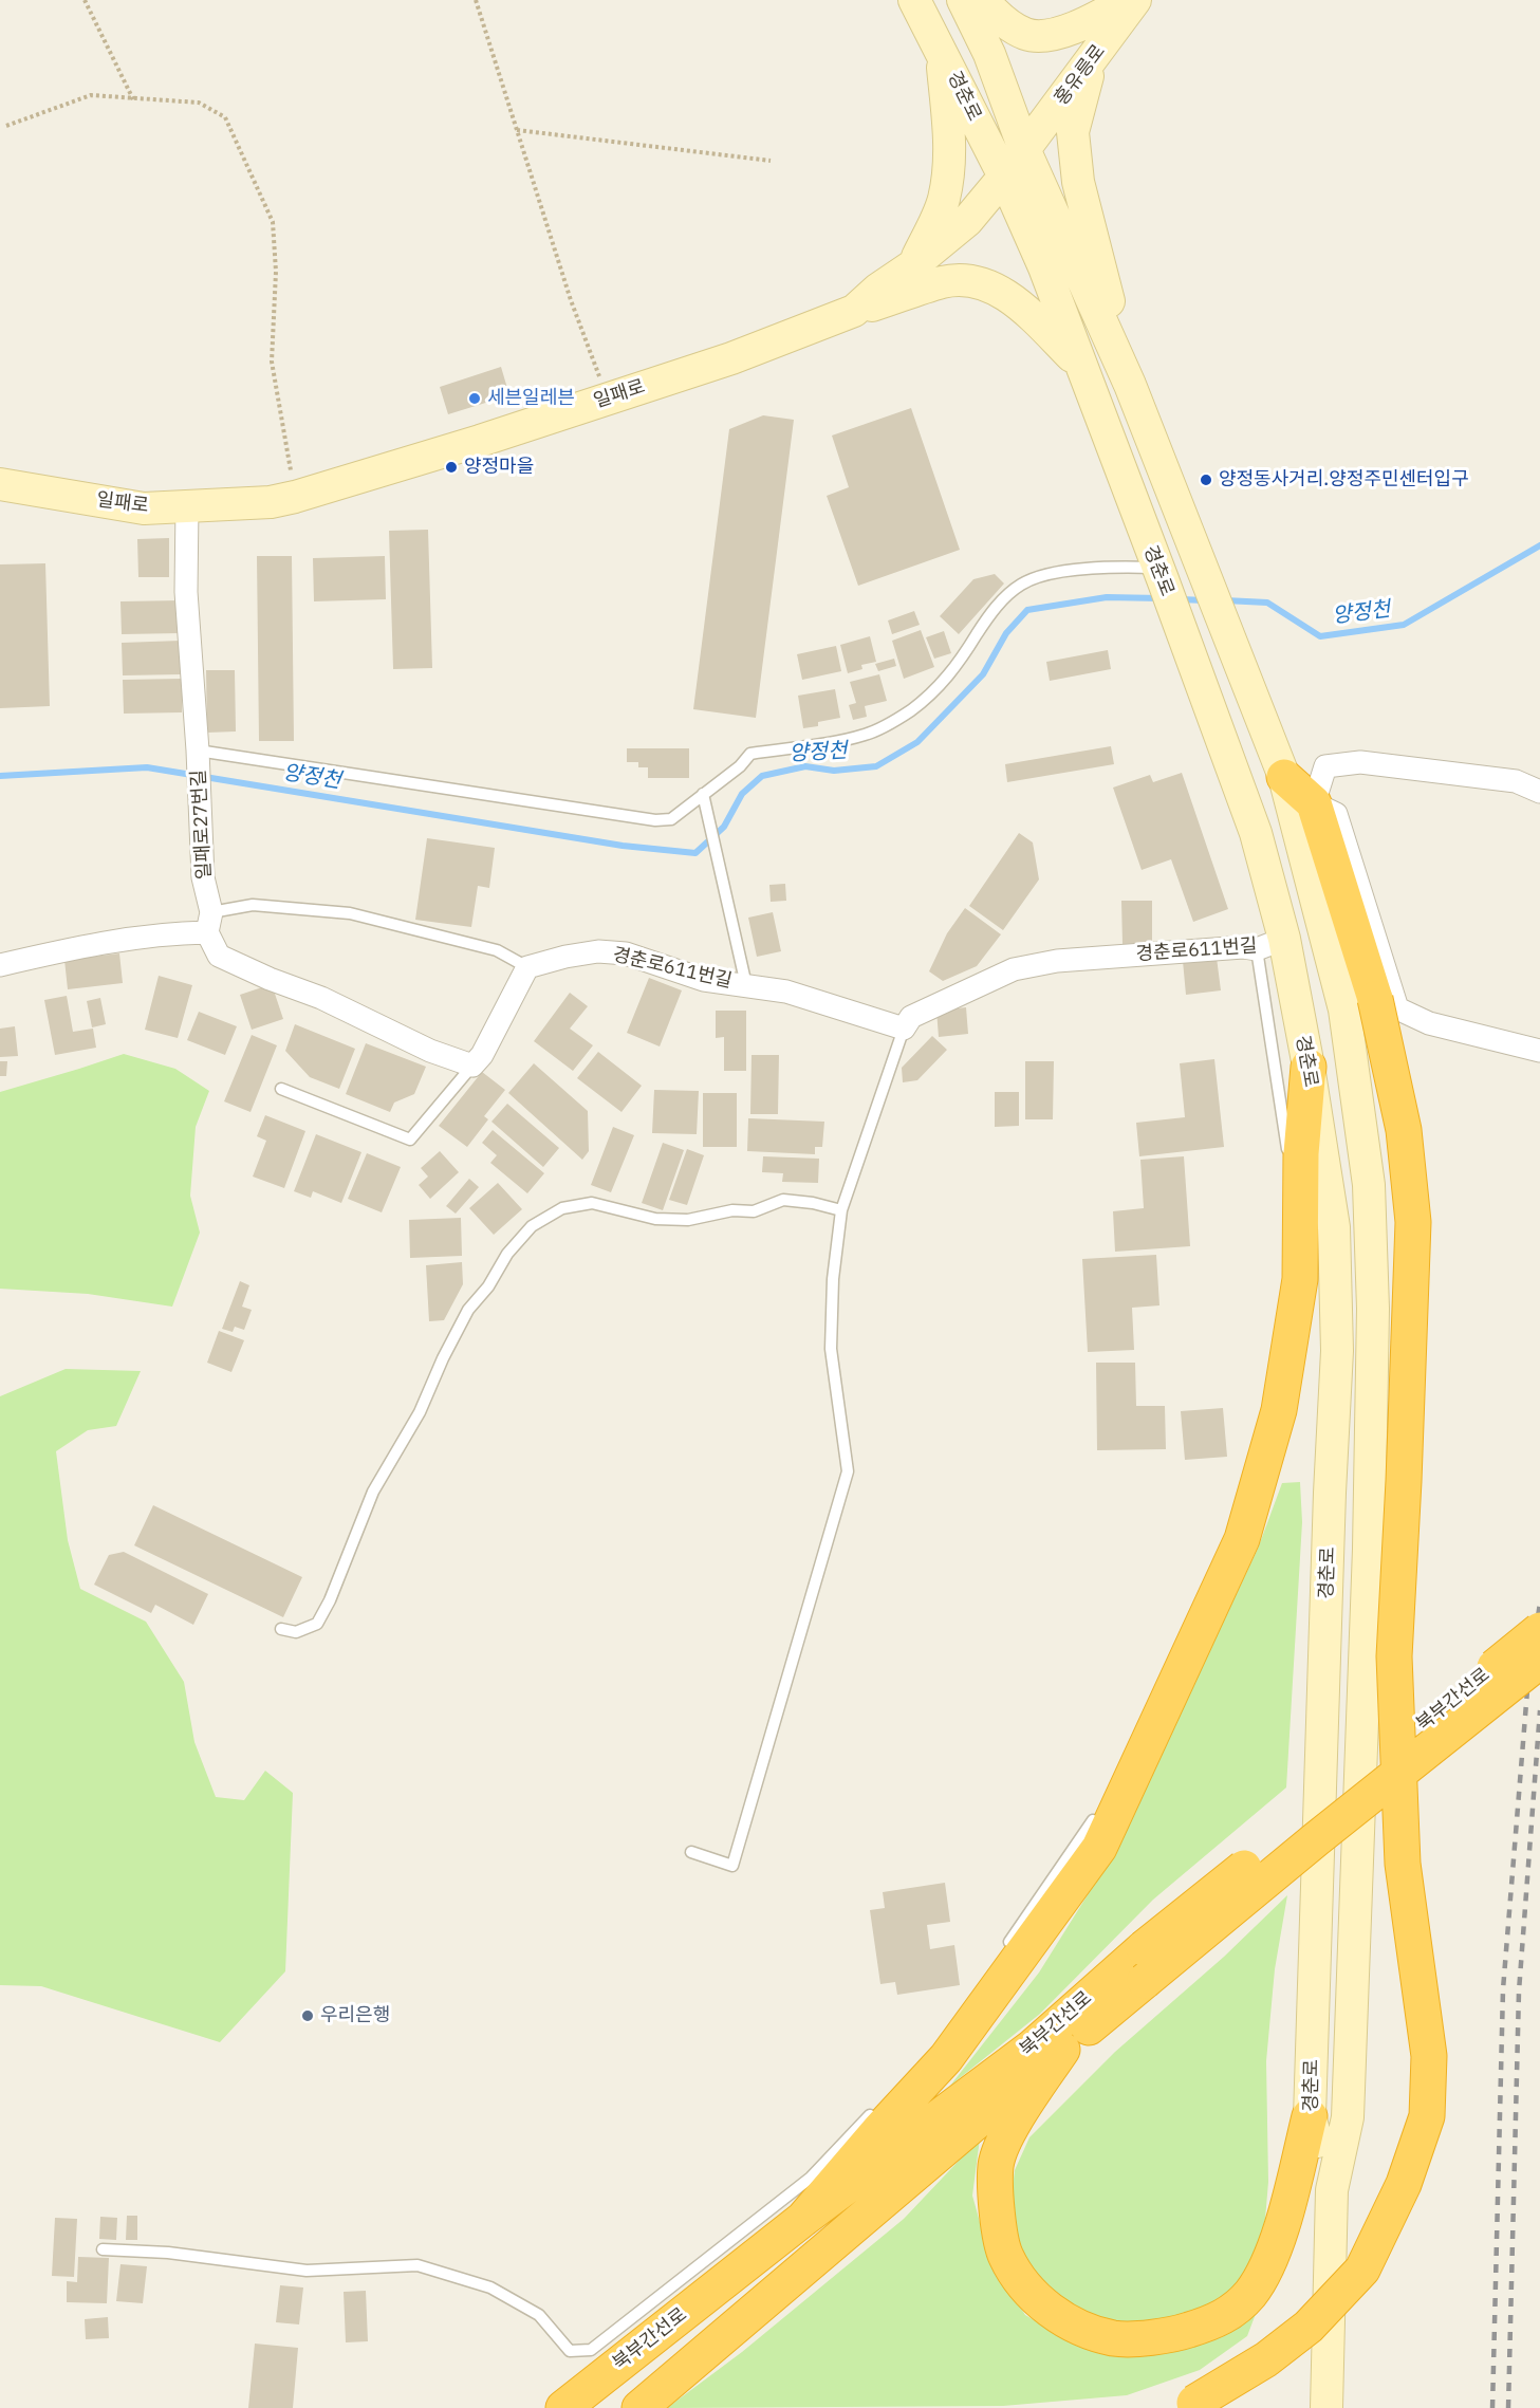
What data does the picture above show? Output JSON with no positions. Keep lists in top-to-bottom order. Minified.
{"streets":{"highway":["북부간선로"],"main road":["홍유릉로","경춘로","일패로"],"street":["일패로27번길","경춘로611번길"]},"crossings":[["홍유릉로","경춘로"],["홍유릉로","일패로"],["경춘로","일패로"],["경춘로","경춘로611번길"],["일패로","일패로27번길"]],"water":["양정천"],"places":["세븐일레븐","양정마을","양정동사거리.양정주민센터입구","우리은행"]}
